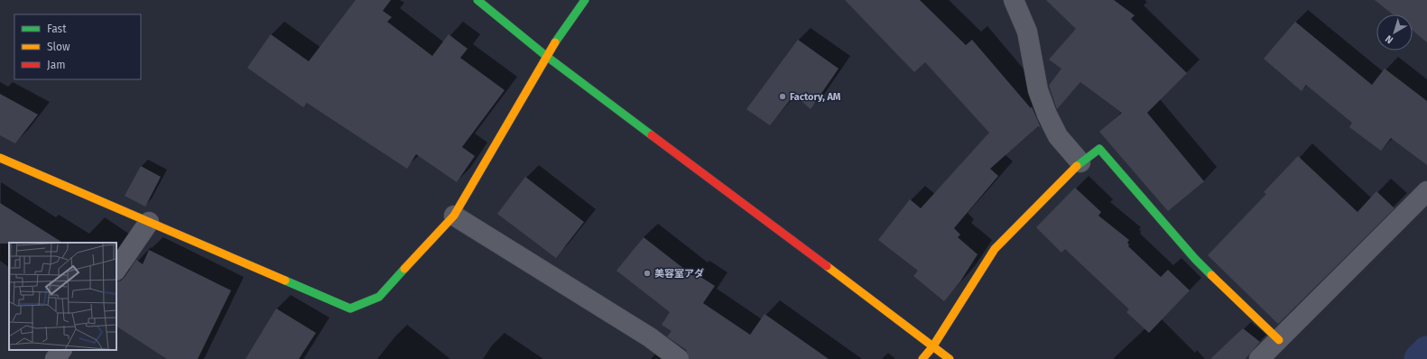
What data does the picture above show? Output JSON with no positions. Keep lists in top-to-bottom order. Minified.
{"places":["Factory, AM","美容室アダ"],"legend":["Fast","Slow","Jam"],"north":"bottom left"}
